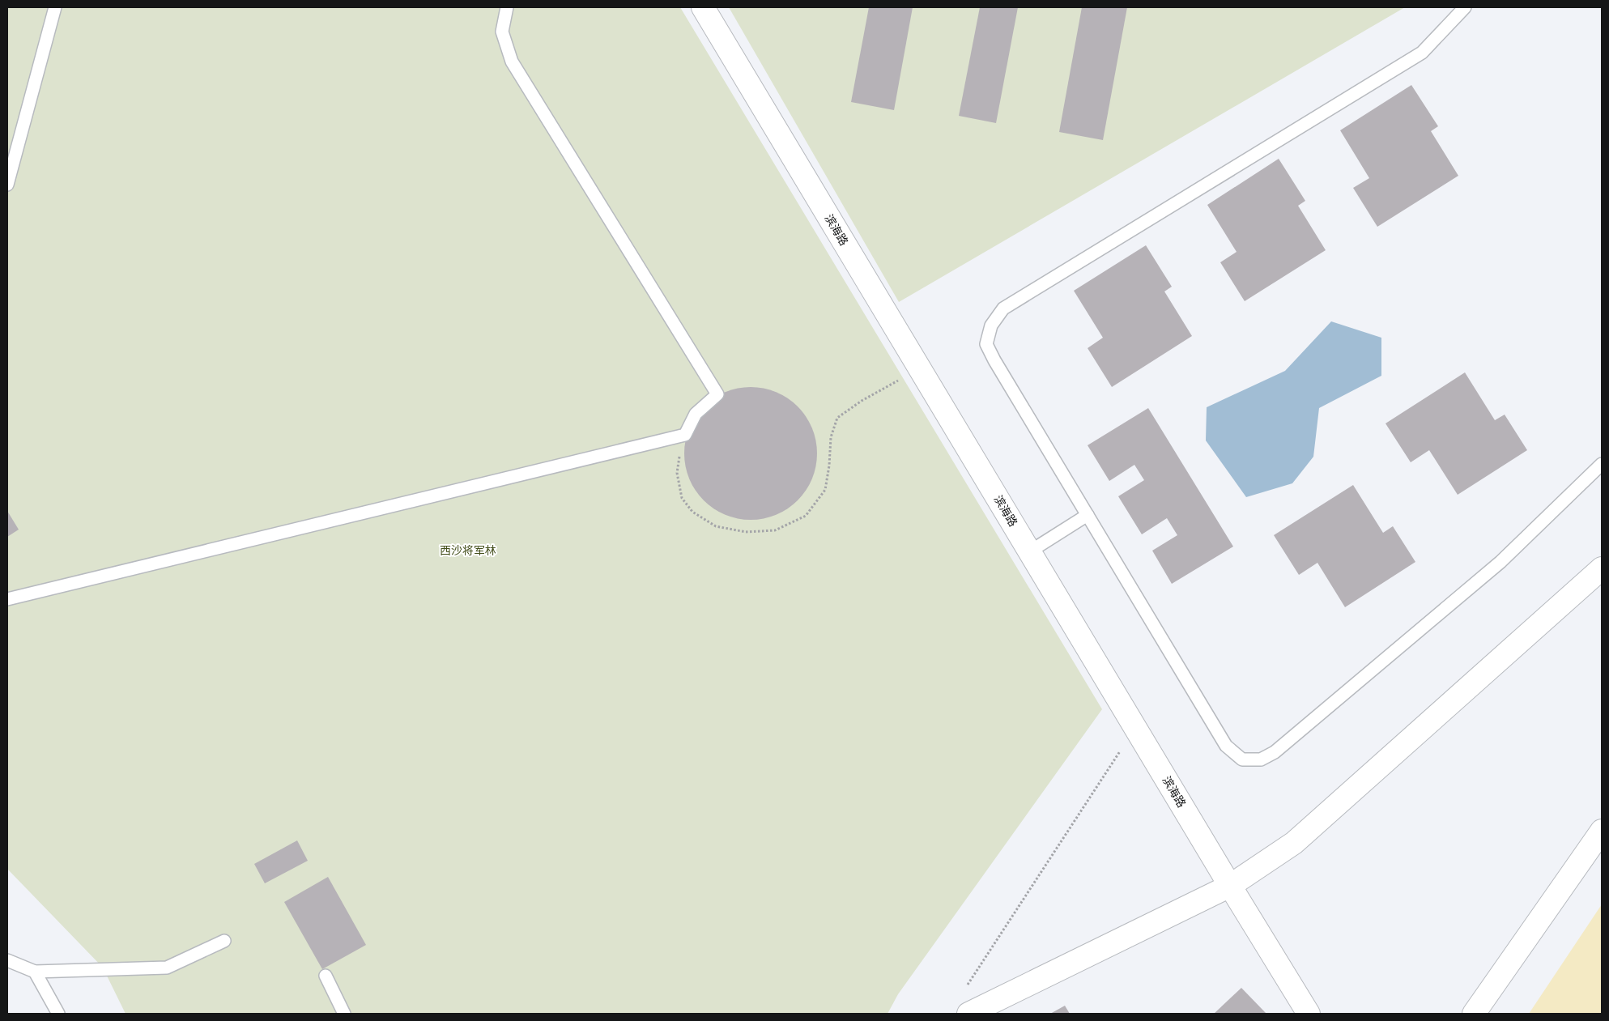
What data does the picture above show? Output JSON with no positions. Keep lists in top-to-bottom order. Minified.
{"streets":{"main road":["滨海路"]},"parks":["西沙将军林"]}
